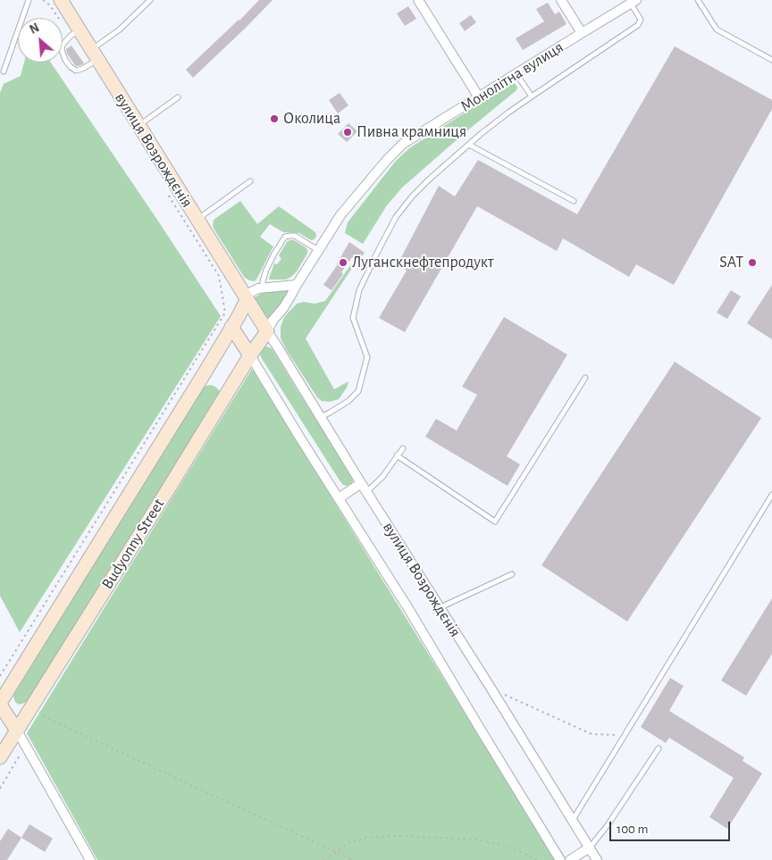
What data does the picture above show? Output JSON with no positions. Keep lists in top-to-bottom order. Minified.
{"streets":{"main road":["вулиця Возрождєнія","Budyonny Street"],"street":["Монолітна вулиця"]},"crossings":[["Монолітна вулиця","вулиця Возрождєнія"],["Монолітна вулиця","Budyonny Street"],["вулиця Возрождєнія","Budyonny Street"]],"places":["Околица","Пивна крамниця","Луганскнефтепродукт","SAT"],"scale_bar":"100 m","north":"top left"}
